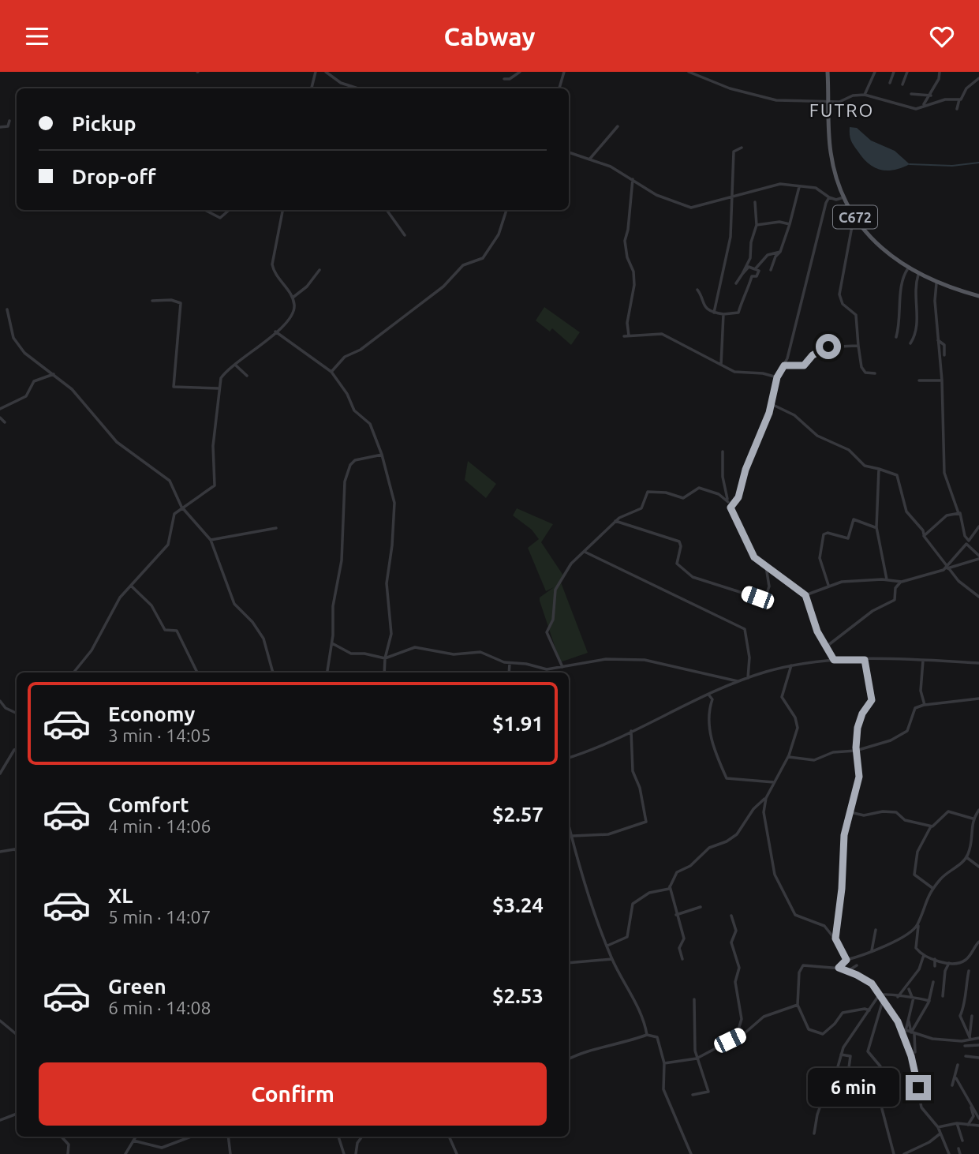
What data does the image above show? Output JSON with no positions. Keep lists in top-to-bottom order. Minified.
{"streets":{"main road":["C672"]},"districts":["FUTRO"],"page":{"header":"Cabway","banner":["Pickup","Drop-off"],"list":[{"name":"Economy","note":"3 min · 14:05","value":"$1.91"},{"name":"Comfort","note":"4 min · 14:06","value":"$2.57"},{"name":"XL","note":"5 min · 14:07","value":"$3.24"},{"name":"Green","note":"6 min · 14:08","value":"$2.53"}],"buttons":"Confirm","bubble":"6 min"}}
